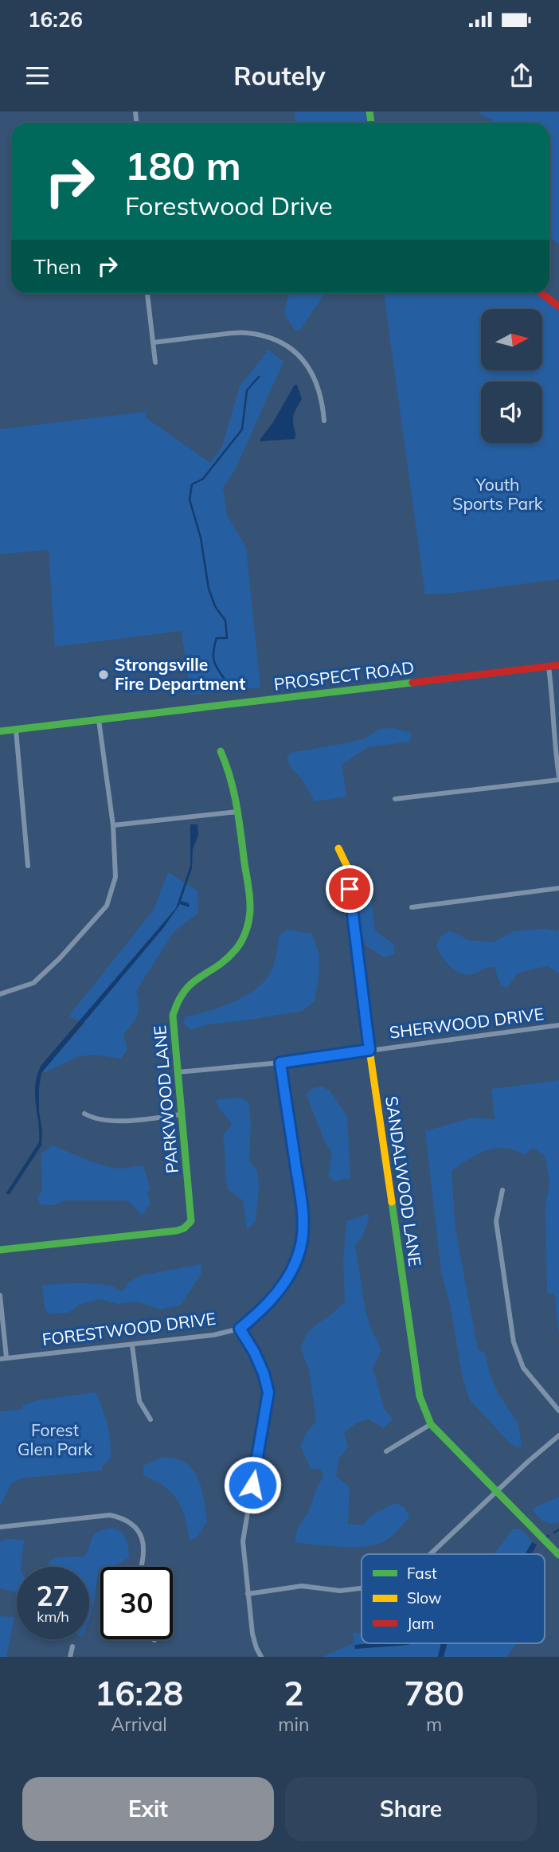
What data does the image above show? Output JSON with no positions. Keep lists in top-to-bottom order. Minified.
{"streets":{"street":["PROSPECT ROAD","SHERWOOD DRIVE","PARKWOOD LANE","SANDALWOOD LANE","FORESTWOOD DRIVE"]},"crossings":[["SHERWOOD DRIVE","PARKWOOD LANE"],["SHERWOOD DRIVE","SANDALWOOD LANE"],["SHERWOOD DRIVE","FORESTWOOD DRIVE"]],"parks":["Youth Sports Park","Forest Glen Park"],"places":["Strongsville Fire Department"],"legend":["Fast","Slow","Jam"],"north":"right","page":{"status":"16:26","header":"Routely","turn":["180 m","Forestwood Drive"],"then":"Then","speed":"27 km/h","limit":"30","eta":["16:28","Arrival","2","min","780","m"],"buttons":["Exit","Share"]}}
